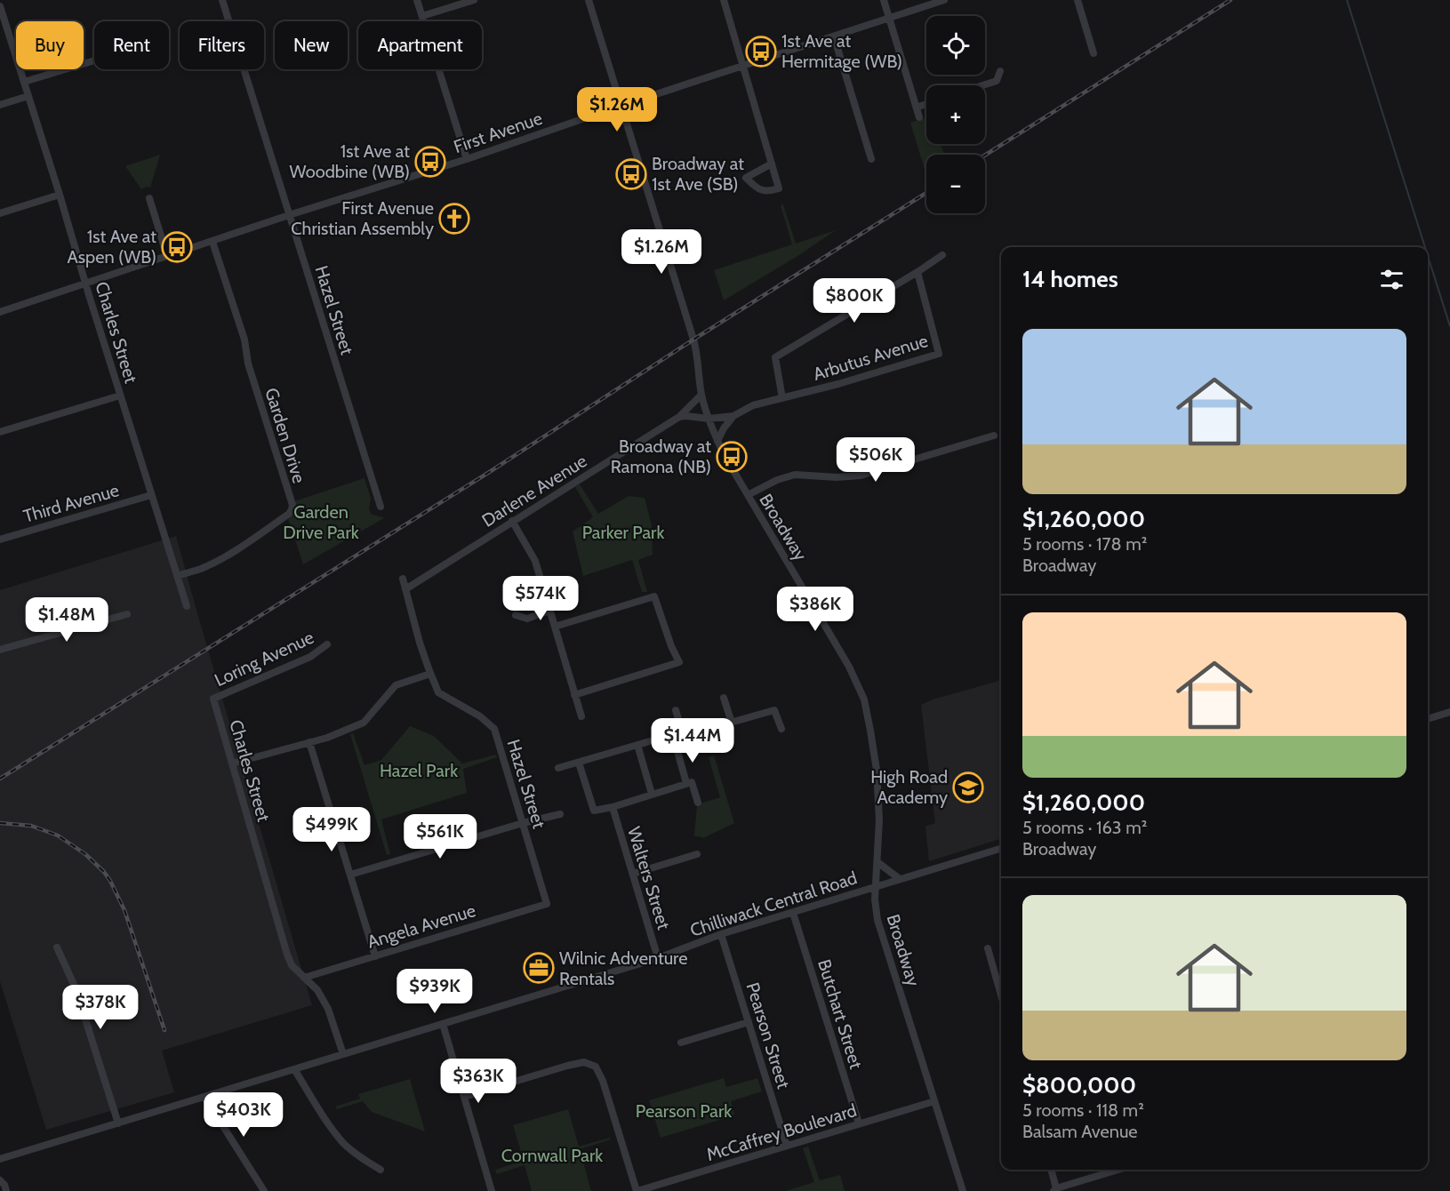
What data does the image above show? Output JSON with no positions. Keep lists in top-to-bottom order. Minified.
{"streets":{"street":["First Avenue","Hazel Street","Charles Street","Arbutus Avenue","Garden Drive","Darlene Avenue","Third Avenue","Broadway","Loring Avenue","Walters Street","Chilliwack Central Road","Angela Avenue","Butchart Street","Pearson Street","McCaffrey Boulevard"]},"crossings":[["First Avenue","Hazel Street"],["First Avenue","Charles Street"],["First Avenue","Garden Drive"],["First Avenue","Broadway"],["Hazel Street","Darlene Avenue"],["Hazel Street","Angela Avenue"],["Charles Street","Garden Drive"],["Charles Street","Third Avenue"],["Charles Street","Loring Avenue"],["Charles Street","Chilliwack Central Road"],["Charles Street","Angela Avenue"],["Arbutus Avenue","Broadway"],["Darlene Avenue","Broadway"],["Broadway","Chilliwack Central Road"],["Broadway","McCaffrey Boulevard"],["Walters Street","Chilliwack Central Road"],["Chilliwack Central Road","Butchart Street"],["Chilliwack Central Road","Pearson Street"],["Butchart Street","McCaffrey Boulevard"],["Pearson Street","McCaffrey Boulevard"]],"parks":["Garden Drive Park","Parker Park","Hazel Park","Pearson Park","Cornwall Park"],"places":{"bus stop":["1st Ave at Hermitage (WB)","1st Ave at Woodbine (WB)","Broadway at 1st Ave (SB)","1st Ave at Aspen (WB)","Broadway at Ramona (NB)"],"church":["First Avenue Christian Assembly"],"school or university":["High Road Academy"],"office":["Wilnic Adventure Rentals"]},"page":{"map_buttons":["+","−"],"chip":["Buy","Rent","Filters","New","Apartment"],"price":["$1.26M","$1.26M","$800K","$506K","$574K","$386K","$1.48M","$1.44M","$499K","$561K","$939K","$378K","$363K","$403K"],"heading":"14 homes","list":[{"name":"$1,260,000","note":"5 rooms · 178 m² · Broadway"},{"name":"$1,260,000","note":"5 rooms · 163 m² · Broadway"},{"name":"$800,000","note":"5 rooms · 118 m² · Balsam Avenue"}]}}
